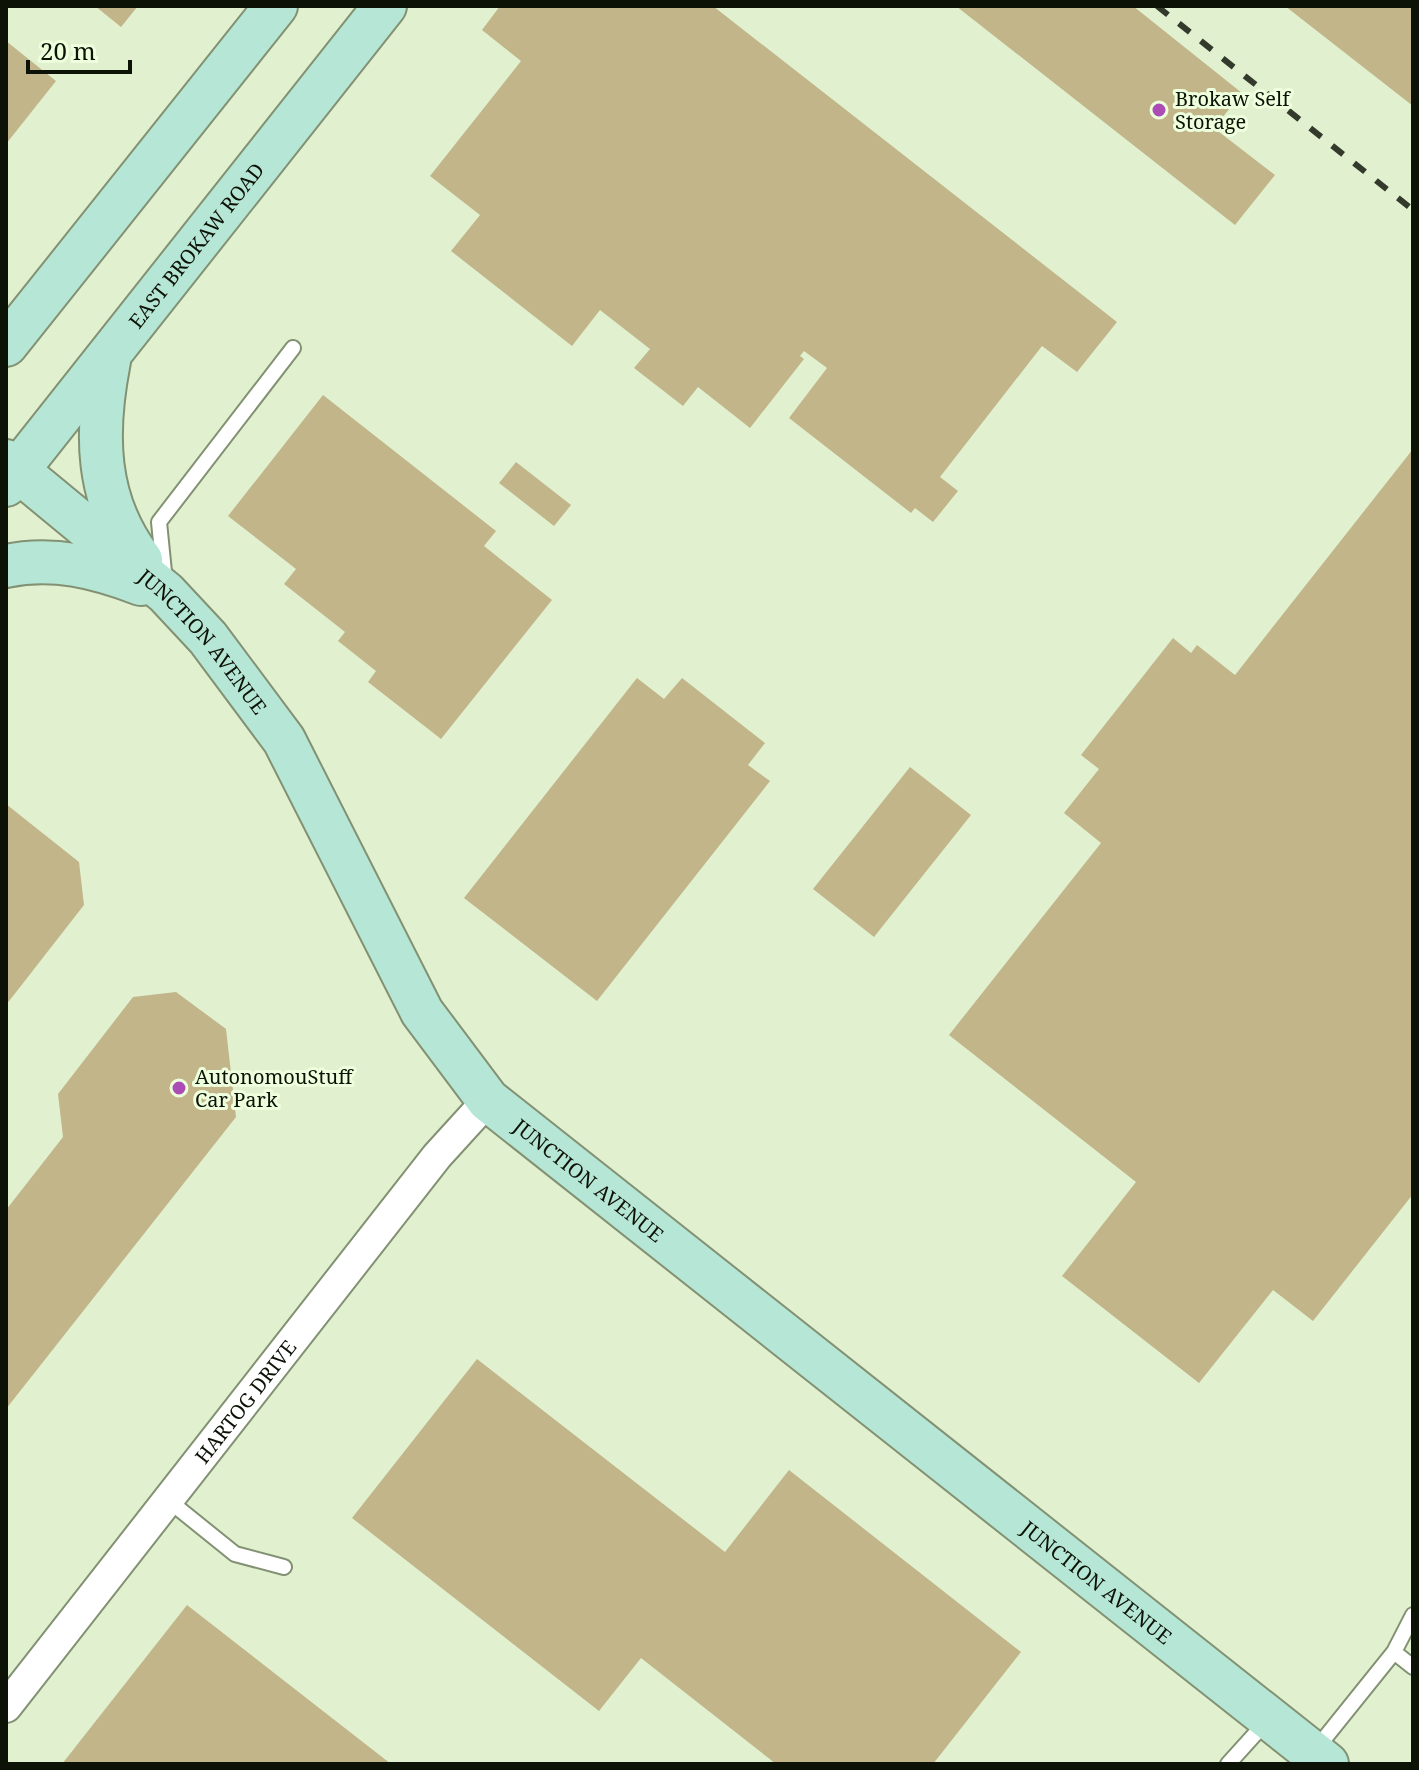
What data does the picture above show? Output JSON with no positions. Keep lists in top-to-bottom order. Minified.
{"streets":{"street":["EAST BROKAW ROAD","JUNCTION AVENUE","HARTOG DRIVE"]},"crossings":[["EAST BROKAW ROAD","JUNCTION AVENUE"],["JUNCTION AVENUE","HARTOG DRIVE"]],"places":["Brokaw Self Storage","AutonomouStuff Car Park"],"scale_bar":"20 m"}
